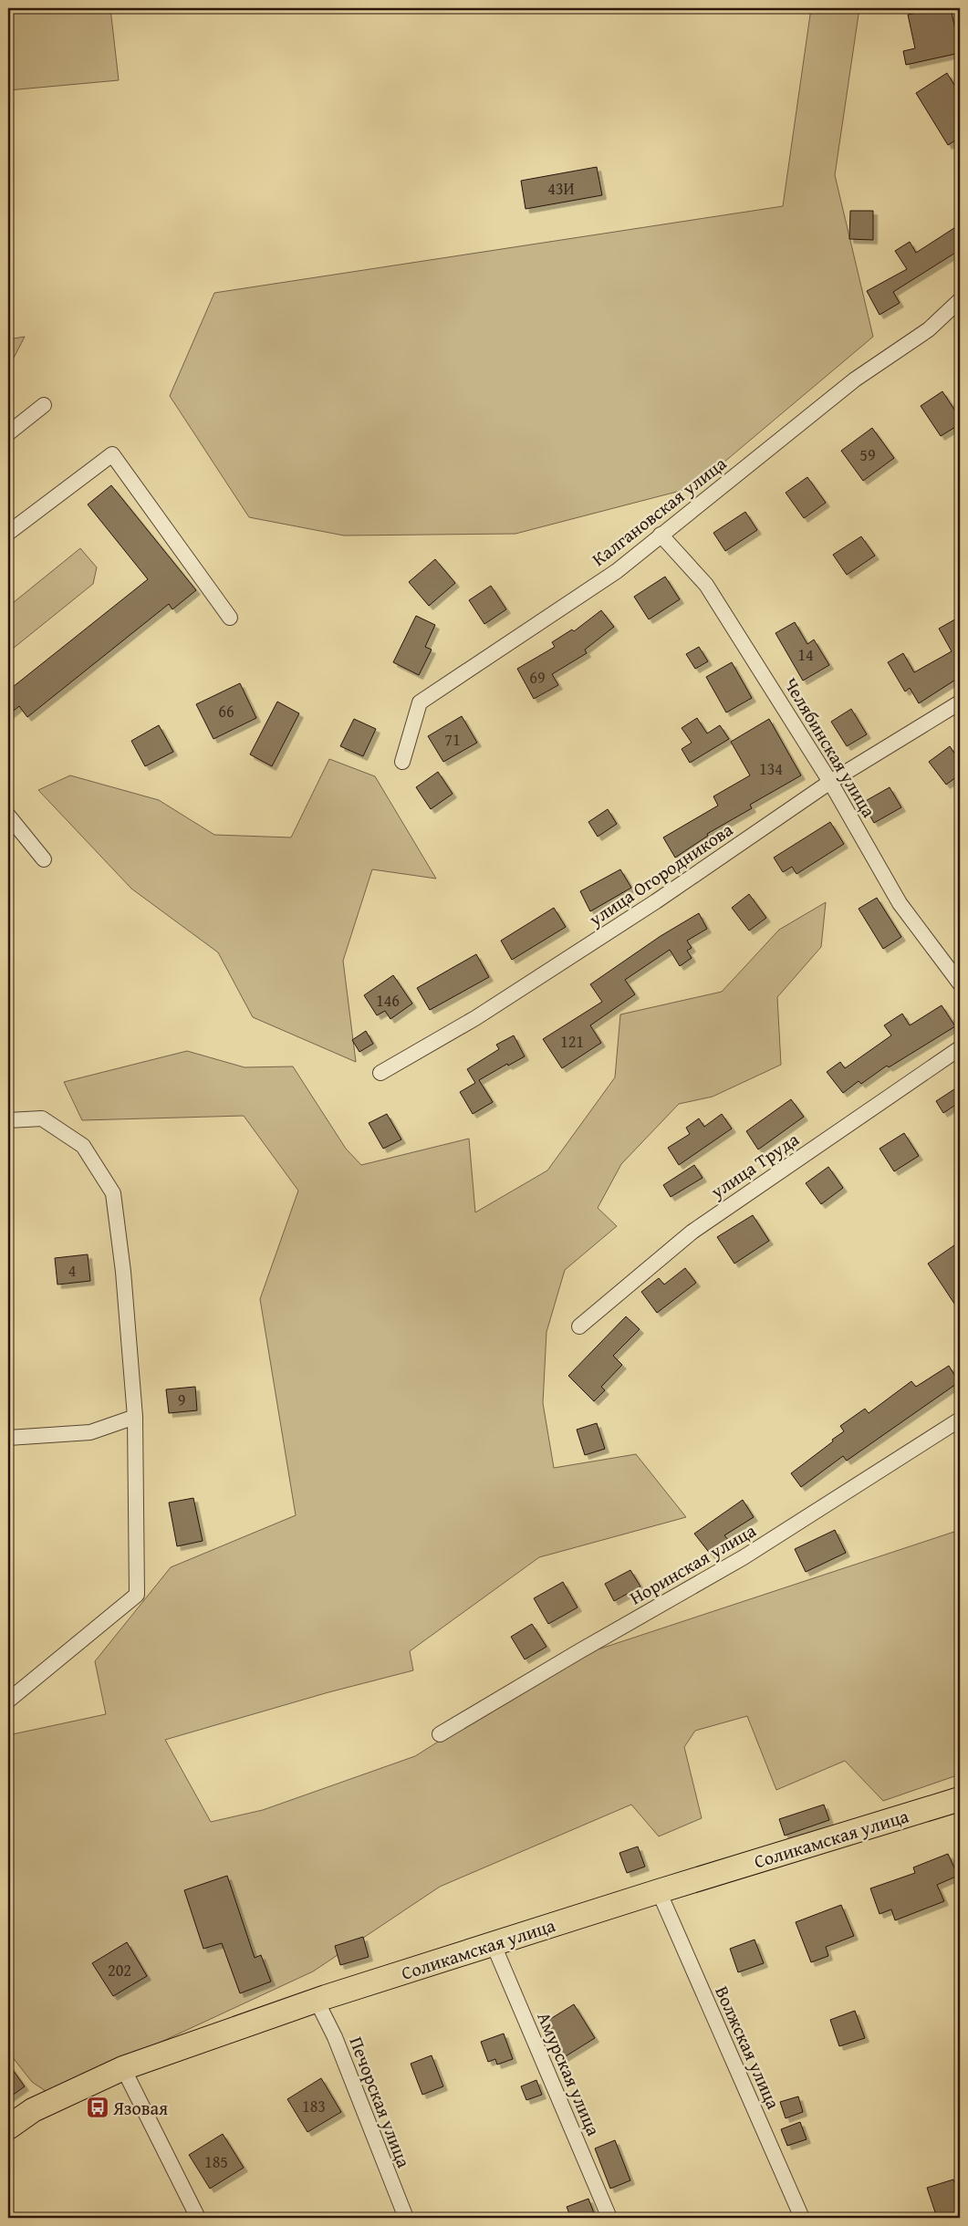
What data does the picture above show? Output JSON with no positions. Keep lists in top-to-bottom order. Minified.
{"streets":{"main road":["Соликамская улица"],"street":["Калгановская улица","Челябинская улица","улица Огородникова","улица Труда","Норинская улица","Волжская улица","Амурская улица","Печорская улица"]},"crossings":[["Калгановская улица","Челябинская улица"],["Челябинская улица","улица Огородникова"],["Соликамская улица","Волжская улица"],["Соликамская улица","Амурская улица"],["Соликамская улица","Печорская улица"]],"places":{"bus stop":["Язовая"]},"house_numbers":["43И","59","14","69","66","71","134","146","121","4","9","202","183","185"]}
